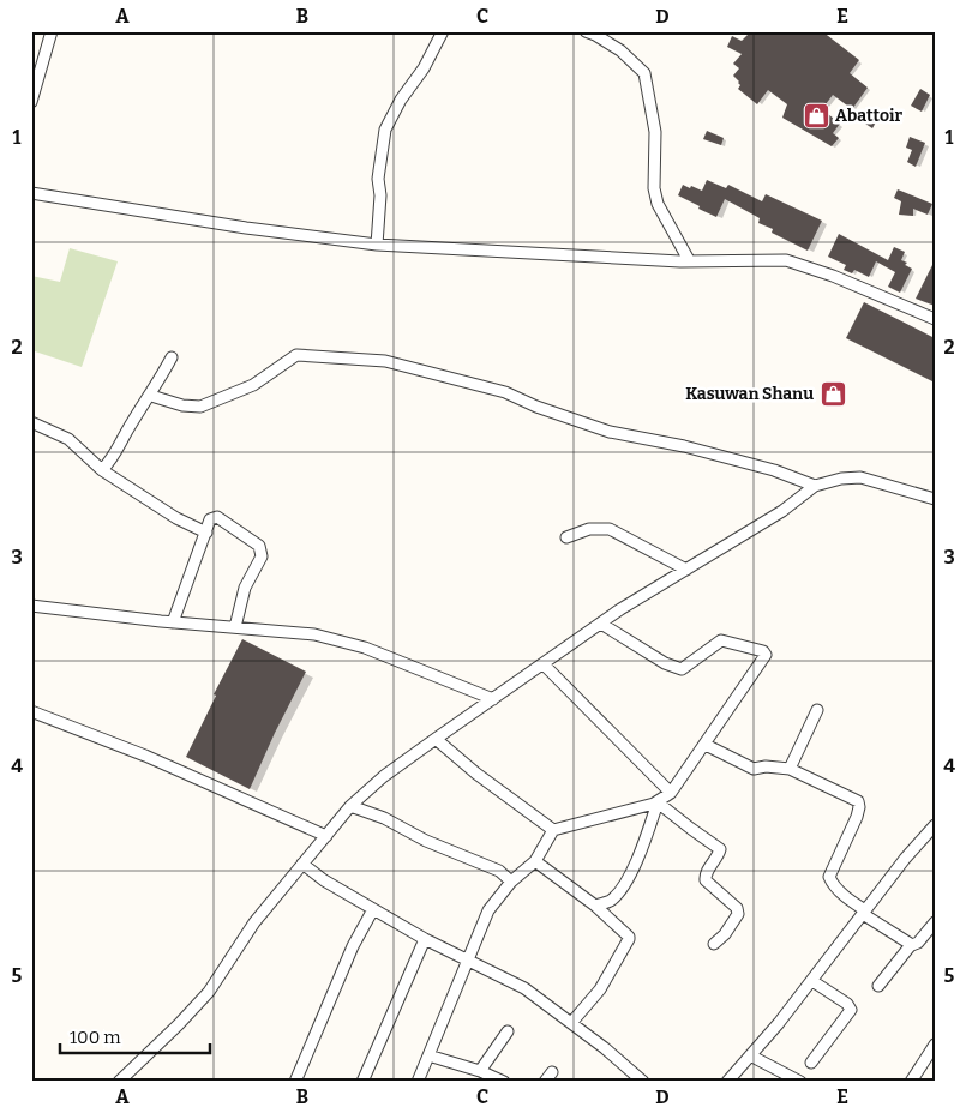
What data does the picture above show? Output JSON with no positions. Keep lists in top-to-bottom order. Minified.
{"places":{"shop":["Abattoir","Kasuwan Shanu"]},"scale_bar":"100 m","grid":{"columns":["A","B","C","D","E"],"rows":["1","2","3","4","5"]}}
